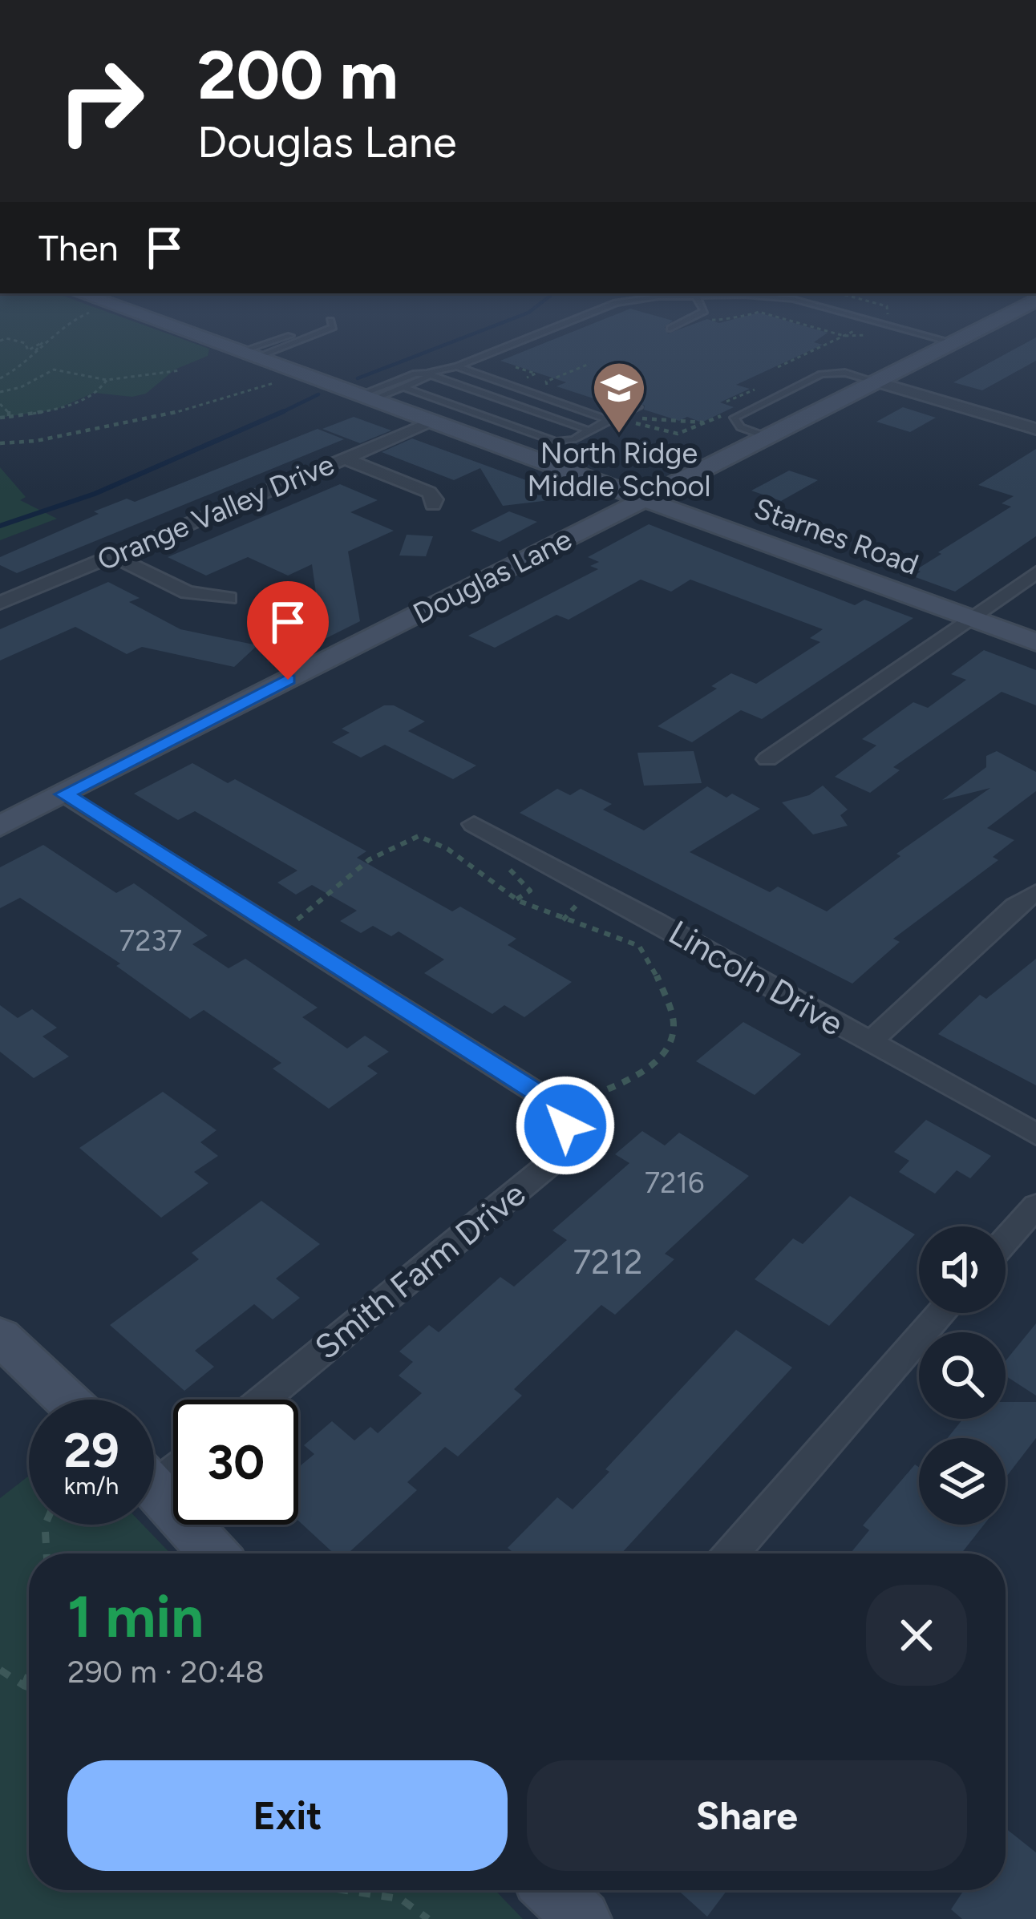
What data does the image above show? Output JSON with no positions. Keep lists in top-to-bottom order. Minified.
{"streets":{"street":["Orange Valley Drive","Starnes Road","Douglas Lane","Lincoln Drive","Smith Farm Drive"]},"crossings":[["Orange Valley Drive","Starnes Road"],["Starnes Road","Douglas Lane"]],"places":{"school or university":["North Ridge Middle School"]},"house_numbers":["7237","7216","7212"],"page":{"turn":["200 m","Douglas Lane"],"then":"Then","speed":"29 km/h","limit":"30","heading":["1 min","290 m · 20:48"],"buttons":["Exit","Share"]}}
